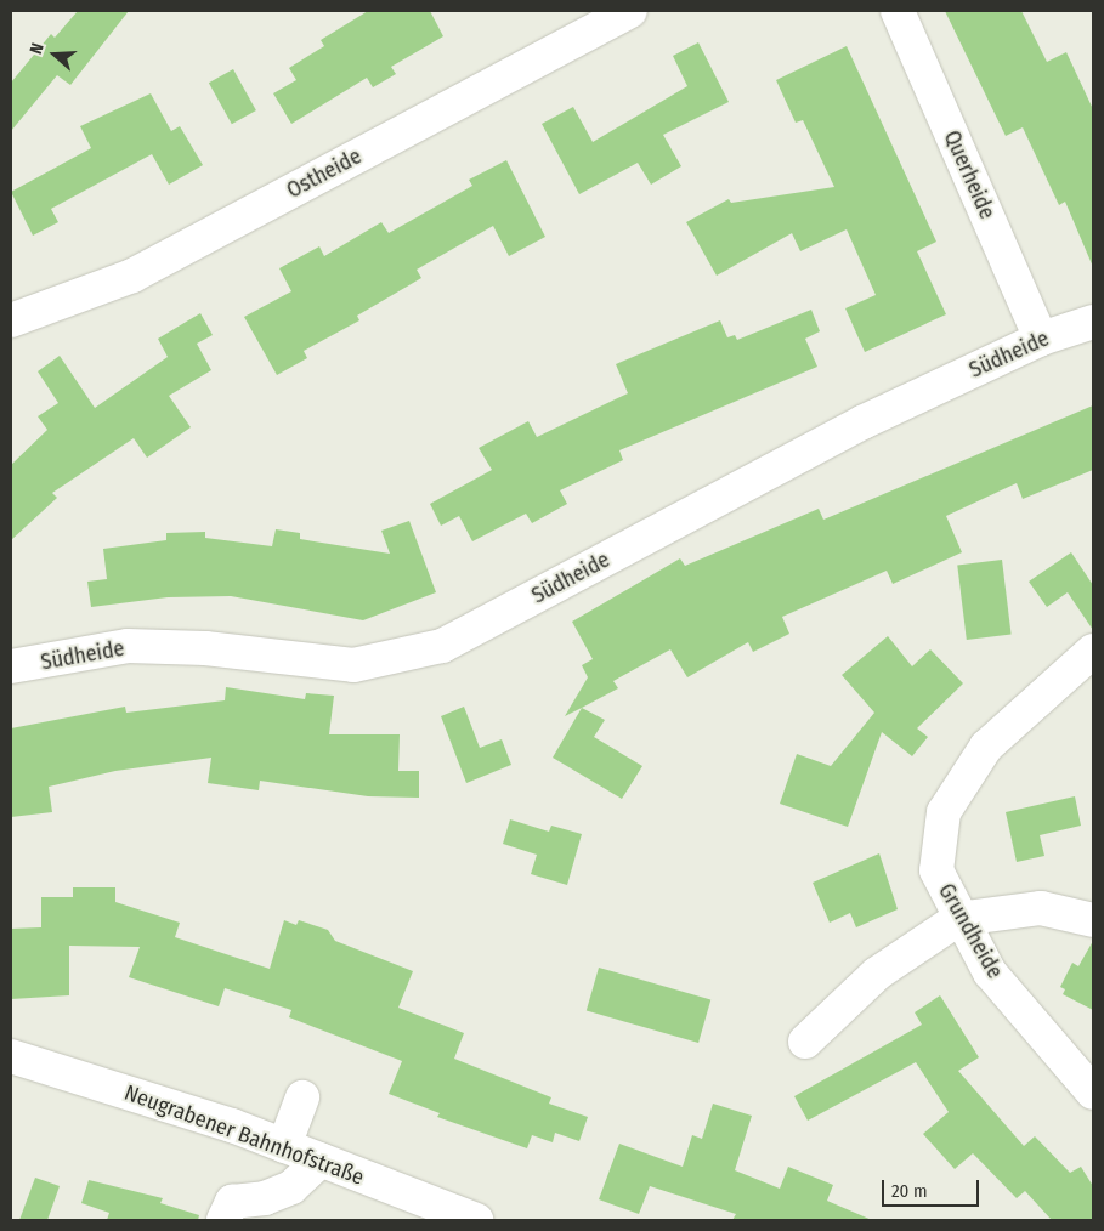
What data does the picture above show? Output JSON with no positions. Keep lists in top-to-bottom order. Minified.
{"streets":{"street":["Ostheide","Querheide","Südheide","Grundheide","Neugrabener Bahnhofstraße"]},"crossings":[["Querheide","Südheide"]],"scale_bar":"20 m","north":"left"}
